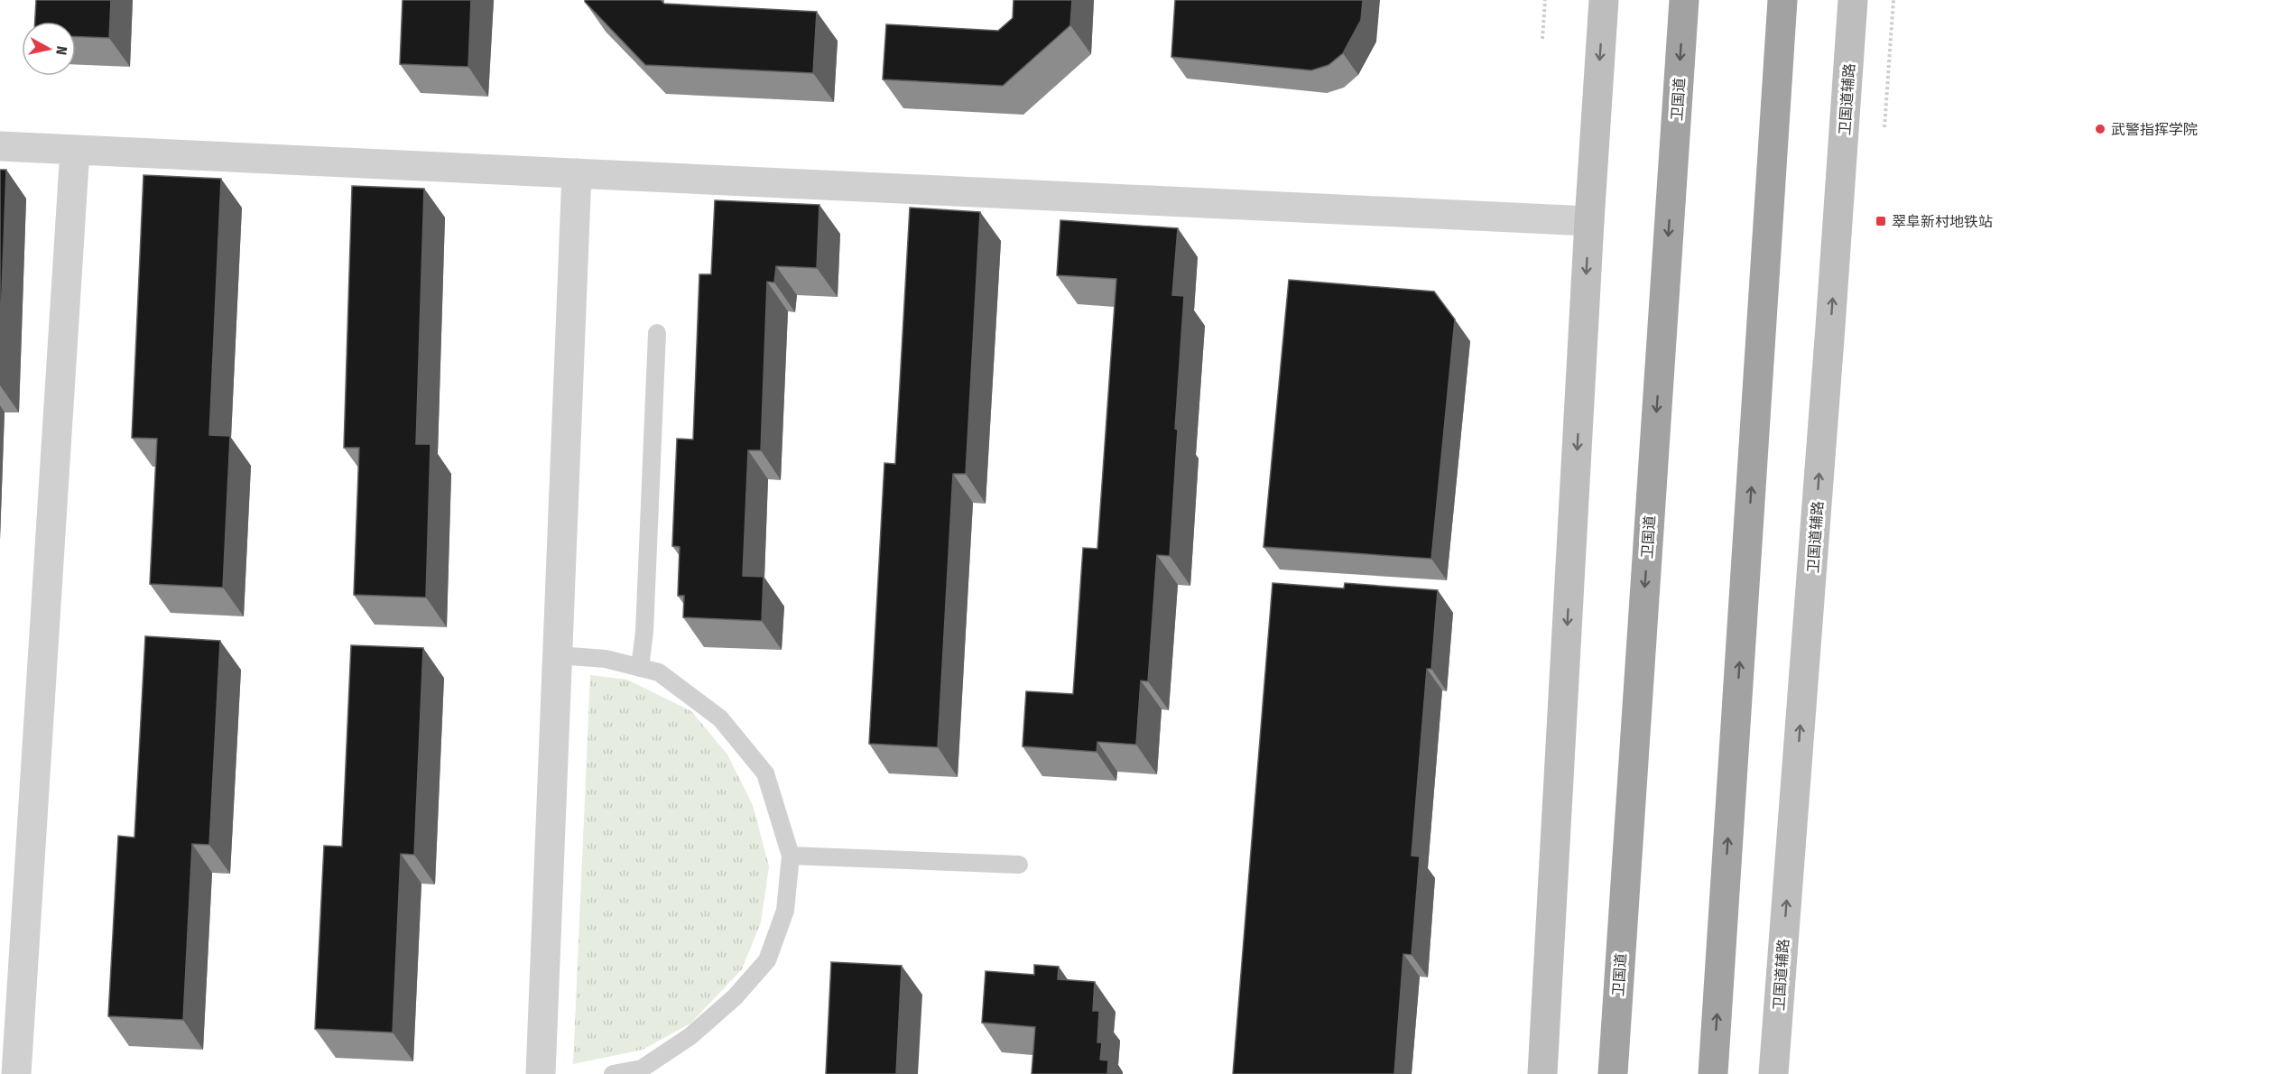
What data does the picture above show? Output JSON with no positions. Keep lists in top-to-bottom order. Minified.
{"streets":{"highway":["卫国道"],"main road":["卫国道辅路"]},"places":{"other":["武警指挥学院"],"transit":["翠阜新村地铁站"]},"north":"right"}
